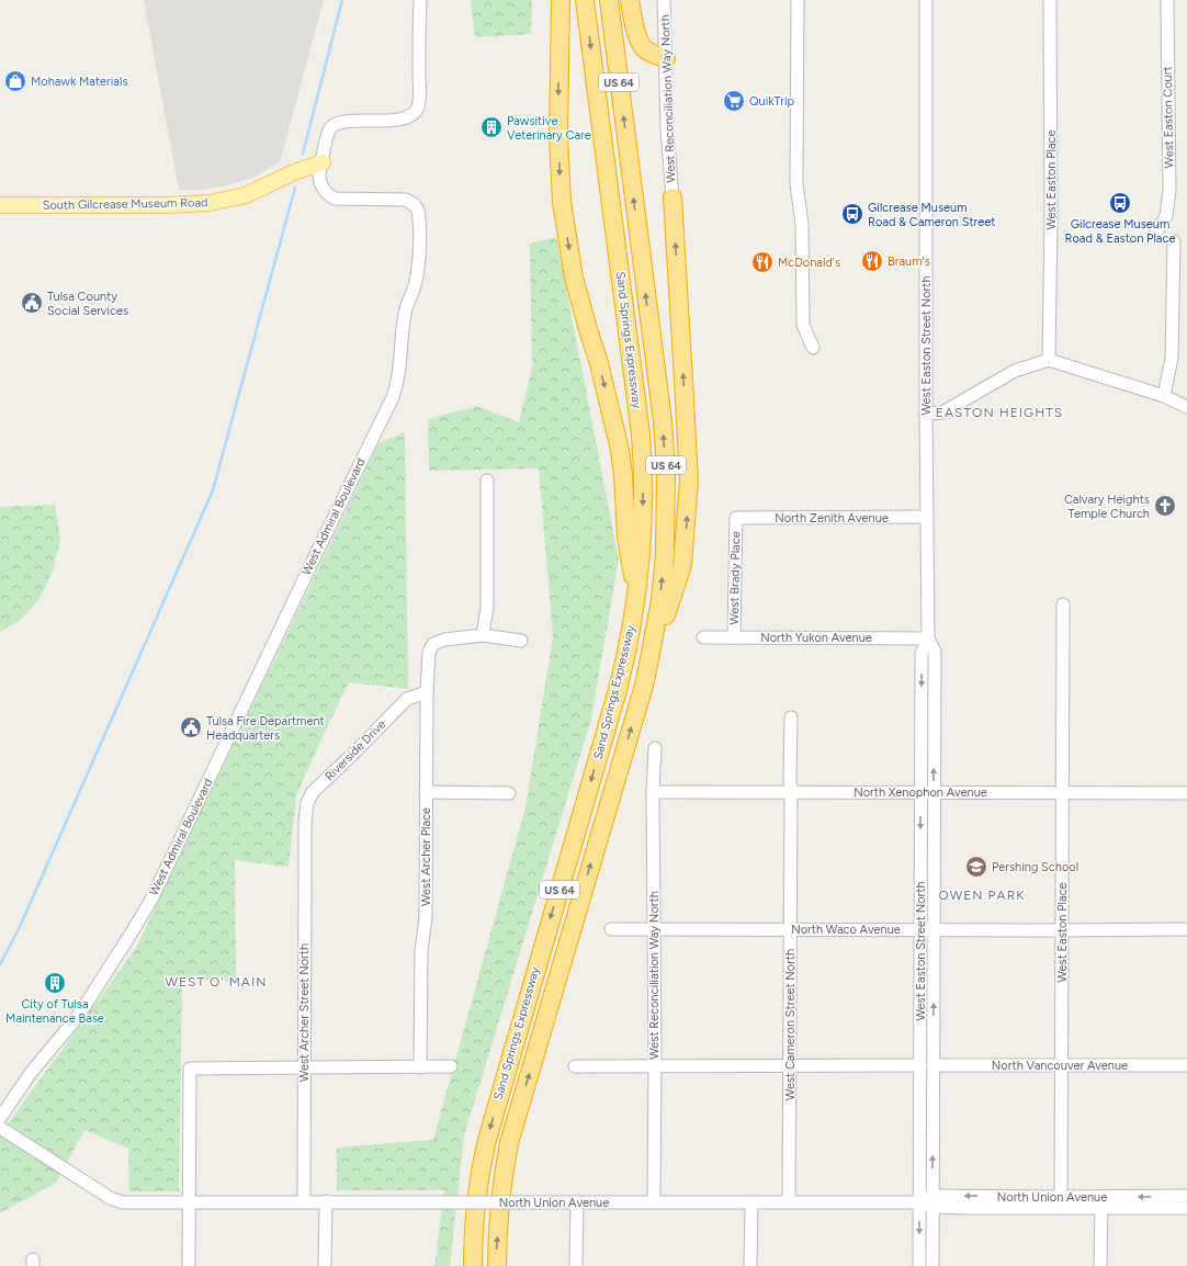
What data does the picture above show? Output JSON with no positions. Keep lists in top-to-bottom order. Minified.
{"streets":{"highway":["US 64","Sand Springs Expressway"],"main road":["South Gilcrease Museum Road"],"street":["West Reconciliation Way North","West Easton Court","West Easton Place","West Easton Street North","West Admiral Boulevard","North Zenith Avenue","West Brady Place","North Yukon Avenue","Riverside Drive","North Xenophon Avenue","West Archer Place","North Waco Avenue","West Archer Street North","West Cameron Street North","North Vancouver Avenue","North Union Avenue"]},"crossings":[["West Reconciliation Way North","North Xenophon Avenue"],["West Reconciliation Way North","North Waco Avenue"],["West Reconciliation Way North","North Vancouver Avenue"],["West Reconciliation Way North","North Union Avenue"],["West Easton Place","North Xenophon Avenue"],["West Easton Place","North Waco Avenue"],["West Easton Place","North Vancouver Avenue"],["West Easton Place","North Union Avenue"],["South Gilcrease Museum Road","West Admiral Boulevard"],["West Easton Street North","North Zenith Avenue"],["West Easton Street North","North Yukon Avenue"],["West Easton Street North","North Xenophon Avenue"],["West Easton Street North","North Waco Avenue"],["West Easton Street North","North Vancouver Avenue"],["West Easton Street North","North Union Avenue"],["North Zenith Avenue","West Brady Place"],["West Brady Place","North Yukon Avenue"],["Riverside Drive","West Archer Place"],["Riverside Drive","West Archer Street North"],["North Xenophon Avenue","West Cameron Street North"],["North Waco Avenue","West Cameron Street North"],["West Archer Street North","North Union Avenue"],["West Cameron Street North","North Vancouver Avenue"],["West Cameron Street North","North Union Avenue"]],"districts":["EASTON HEIGHTS","OWEN PARK","WEST O' MAIN"],"places":{"shop":["Mohawk Materials"],"supermarket":["QuikTrip"],"building":["Pawsitive Veterinary Care","City of Tulsa Maintenance Base"],"bus stop":["Gilcrease Museum Road & Easton Place","Gilcrease Museum Road & Cameron Street"],"restaurant":["Braum's","McDonald's"],"public building":["Tulsa County Social Services","Tulsa Fire Department Headquarters"],"church":["Calvary Heights Temple Church"],"school or university":["Pershing School"]}}
